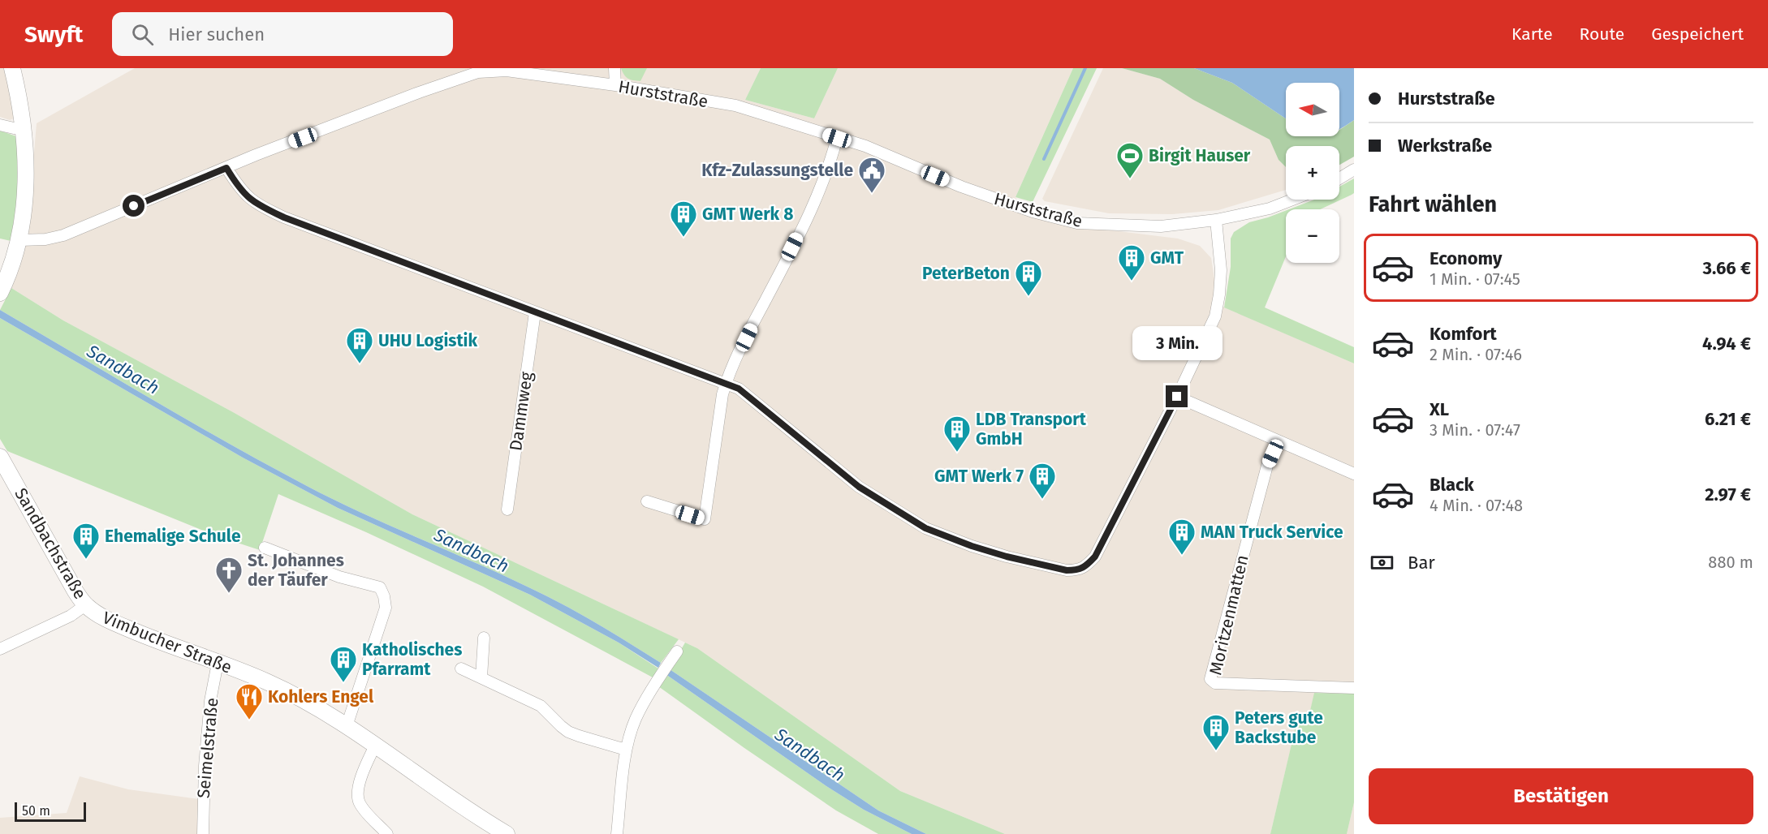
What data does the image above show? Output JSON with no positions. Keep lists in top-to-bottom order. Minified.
{"streets":{"street":["Hurststraße","Dammweg","Sandbachstraße","Moritzenmatten","Vimbucher Straße","Seimelstraße"]},"crossings":[["Sandbachstraße","Vimbucher Straße"],["Vimbucher Straße","Seimelstraße"]],"water":["Sandbach"],"places":{"sports":["Birgit Hauser"],"public building":["Kfz-Zulassungstelle"],"building":["GMT Werk 8","GMT","PeterBeton","UHU Logistik","LDB Transport GmbH","GMT Werk 7","MAN Truck Service","Ehemalige Schule","Katholisches Pfarramt","Peters gute Backstube"],"church":["St. Johannes der Täufer"],"restaurant":["Kohlers Engel"]},"scale_bar":"50 m","north":"left","page":{"header":"Swyft","search":"Hier suchen","nav":["Karte","Route","Gespeichert"],"banner":["Hurststraße","Werkstraße"],"map_buttons":["+","−"],"heading":"Fahrt wählen","list":[{"name":"Economy","note":"1 Min. · 07:45","value":"3.66 €"},{"name":"Komfort","note":"2 Min. · 07:46","value":"4.94 €"},{"name":"XL","note":"3 Min. · 07:47","value":"6.21 €"},{"name":"Black","note":"4 Min. · 07:48","value":"2.97 €"}],"bubble":"3 Min.","pay":["Bar","880 m"],"buttons":"Bestätigen","scale":"50 m"}}
